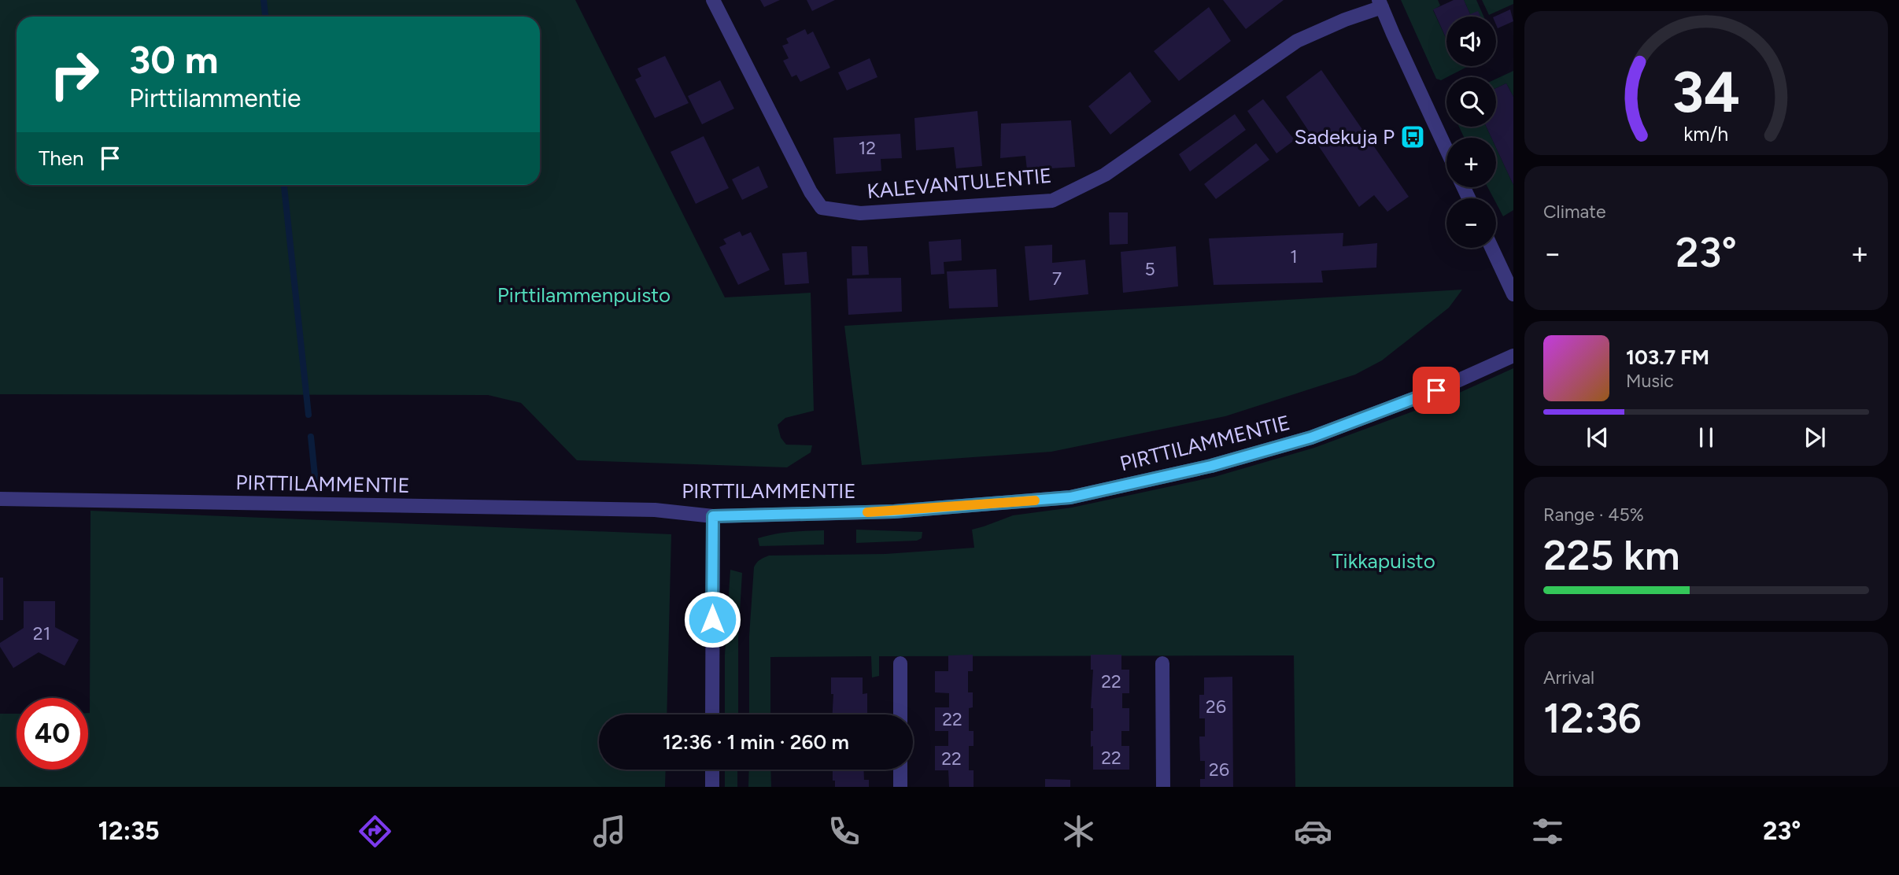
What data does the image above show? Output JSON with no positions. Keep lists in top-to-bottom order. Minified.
{"streets":{"street":["KALEVANTULENTIE","PIRTTILAMMENTIE"]},"parks":["Pirttilammenpuisto","Tikkapuisto"],"places":{"bus stop":["Sadekuja P"]},"house_numbers":["12","1","5","7","21","22","26","22","22","22","26"],"page":{"map_buttons":["+","−"],"turn":["30 m","Pirttilammentie"],"then":"Then","tile":["Climate",["Range · 45%","225 km"],["Arrival","12:36"]],"heat":["−","23°","+"],"song":["103.7 FM","Music"],"limit":"40","trip":"12:36 · 1 min · 260 m","tabs":["12:35","23°"],"gauge":["34","km/h"]}}
